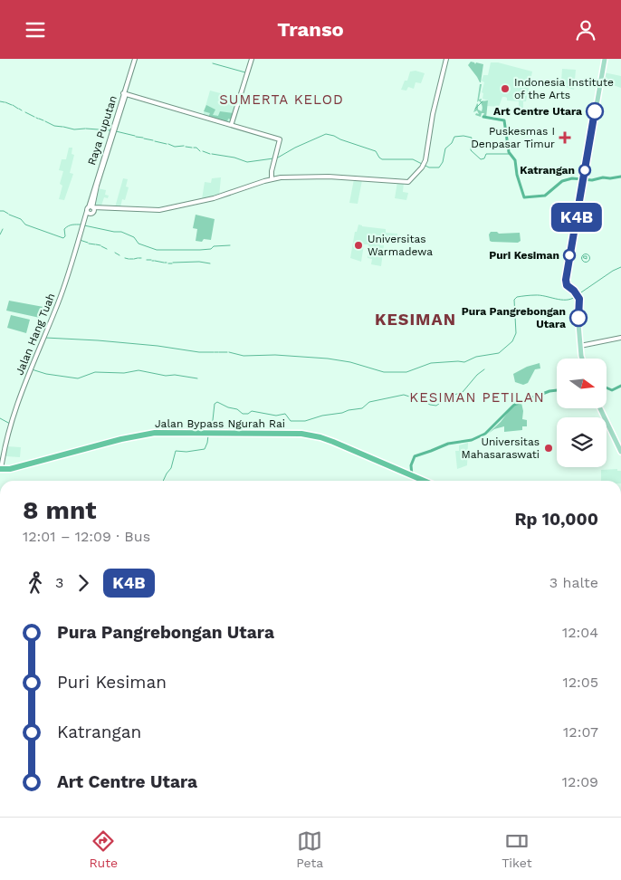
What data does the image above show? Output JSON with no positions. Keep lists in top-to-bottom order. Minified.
{"streets":{"highway":["Jalan Bypass Ngurah Rai"],"main road":["Raya Puputan","Jalan Hang Tuah"]},"crossings":[["Raya Puputan","Jalan Hang Tuah"],["Jalan Hang Tuah","Jalan Bypass Ngurah Rai"]],"districts":["SUMERTA KELOD","KESIMAN","KESIMAN PETILAN"],"places":{"other":["Indonesia Institute of the Arts","Art Centre Utara","Katrangan","Universitas Warmadewa","Puri Kesiman","Pura Pangrebongan Utara","Universitas Mahasaraswati"],"health":["Puskesmas I Denpasar Timur"]},"lines":["bus line K4B"],"north":"right","page":{"header":"Transo","on_map":"K4B","heading":["8 mnt","12:01 – 12:09 · Bus","Rp 10,000"],"legs":["3","K4B","3 halte"],"list":[{"name":"Pura Pangrebongan Utara","value":"12:04"},{"name":"Puri Kesiman","value":"12:05"},{"name":"Katrangan","value":"12:07"},{"name":"Art Centre Utara","value":"12:09"}],"tabs":["Rute","Peta","Tiket"]}}
